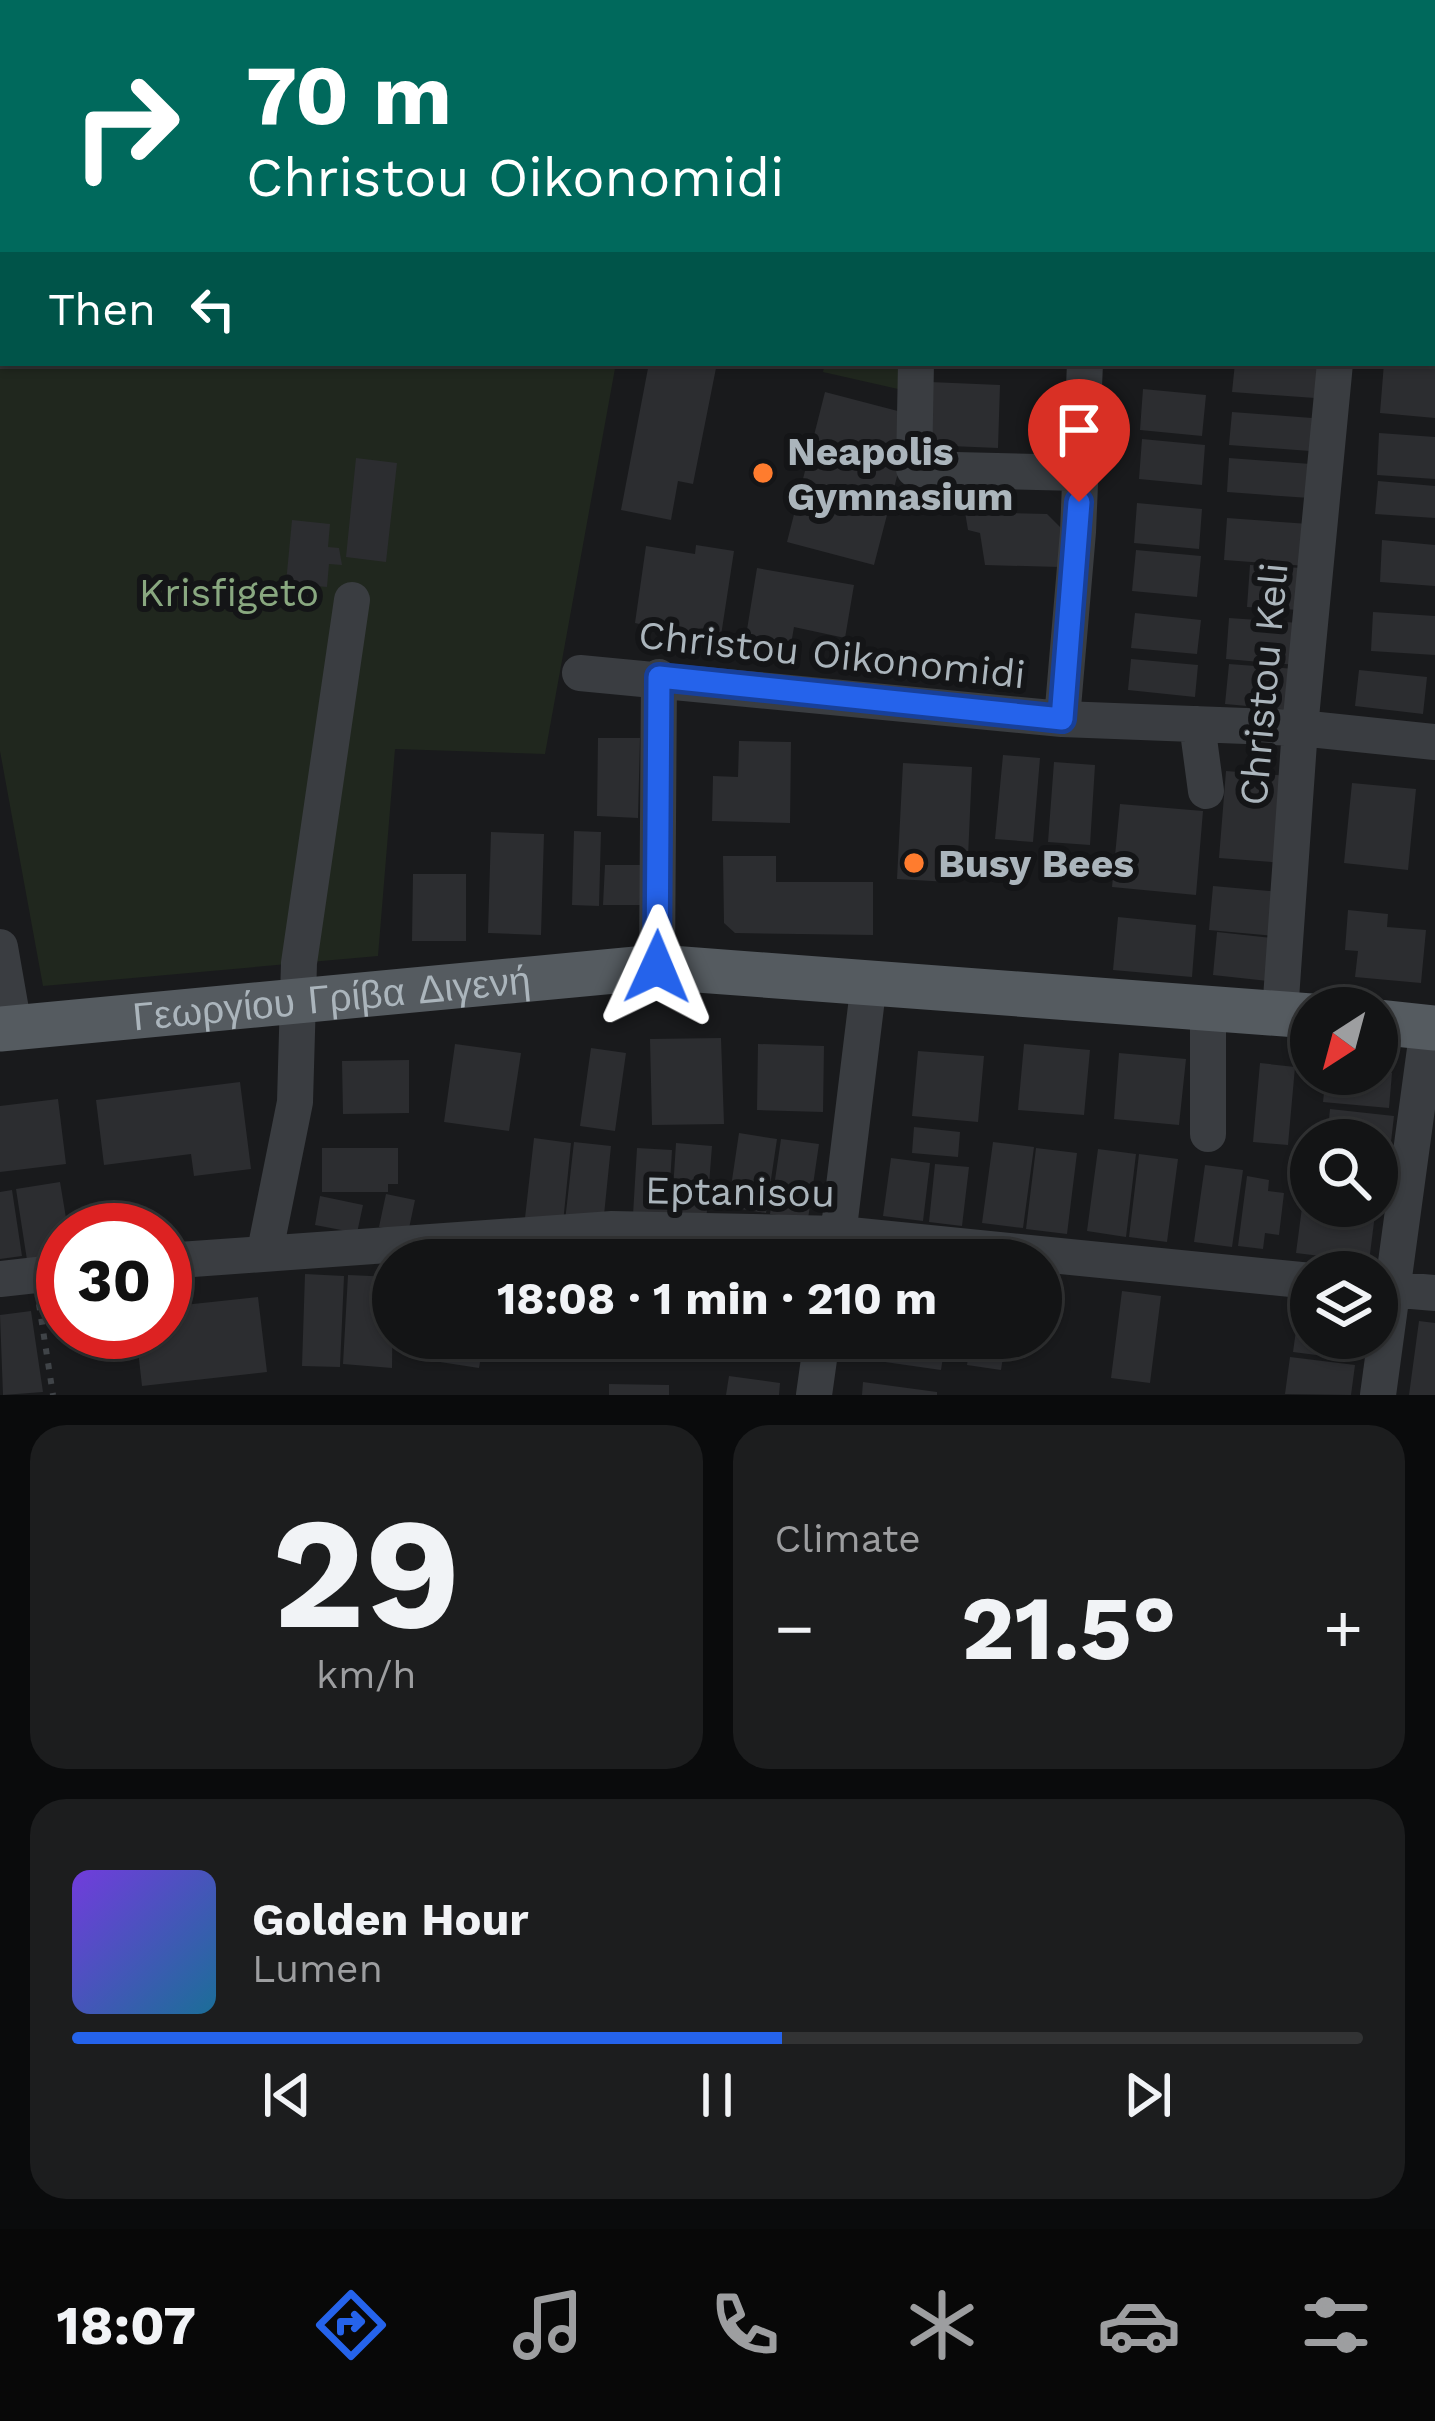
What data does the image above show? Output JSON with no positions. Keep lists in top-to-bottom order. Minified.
{"streets":{"main road":["Γεωργίου Γρίβα Διγενή"],"street":["Christou Oikonomidi","Christou Keli","Eptanisou"]},"crossings":[["Christou Oikonomidi","Christou Keli"]],"parks":["Krisfigeto"],"places":["Neapolis Gymnasium","Busy Bees"],"north":"bottom left","page":{"turn":["70 m","Christou Oikonomidi"],"then":"Then","limit":"30","trip":"18:08 · 1 min · 210 m","tile":[["29","km/h"],"Climate"],"heat":["−","21.5°","+"],"song":["Golden Hour","Lumen"],"tabs":"18:07"}}
